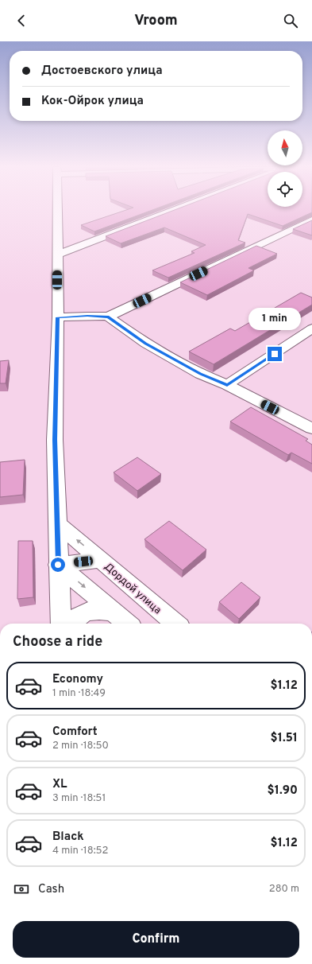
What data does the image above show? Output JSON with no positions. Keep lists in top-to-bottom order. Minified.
{"streets":{"street":["Дордой улица"]},"north":"top","page":{"header":"Vroom","banner":["Достоевского улица","Кок-Ойрок улица"],"bubble":"1 min","heading":"Choose a ride","list":[{"name":"Economy","note":"1 min · 18:49","value":"$1.12"},{"name":"Comfort","note":"2 min · 18:50","value":"$1.51"},{"name":"XL","note":"3 min · 18:51","value":"$1.90"},{"name":"Black","note":"4 min · 18:52","value":"$1.12"}],"pay":["Cash","280 m"],"buttons":"Confirm"}}
